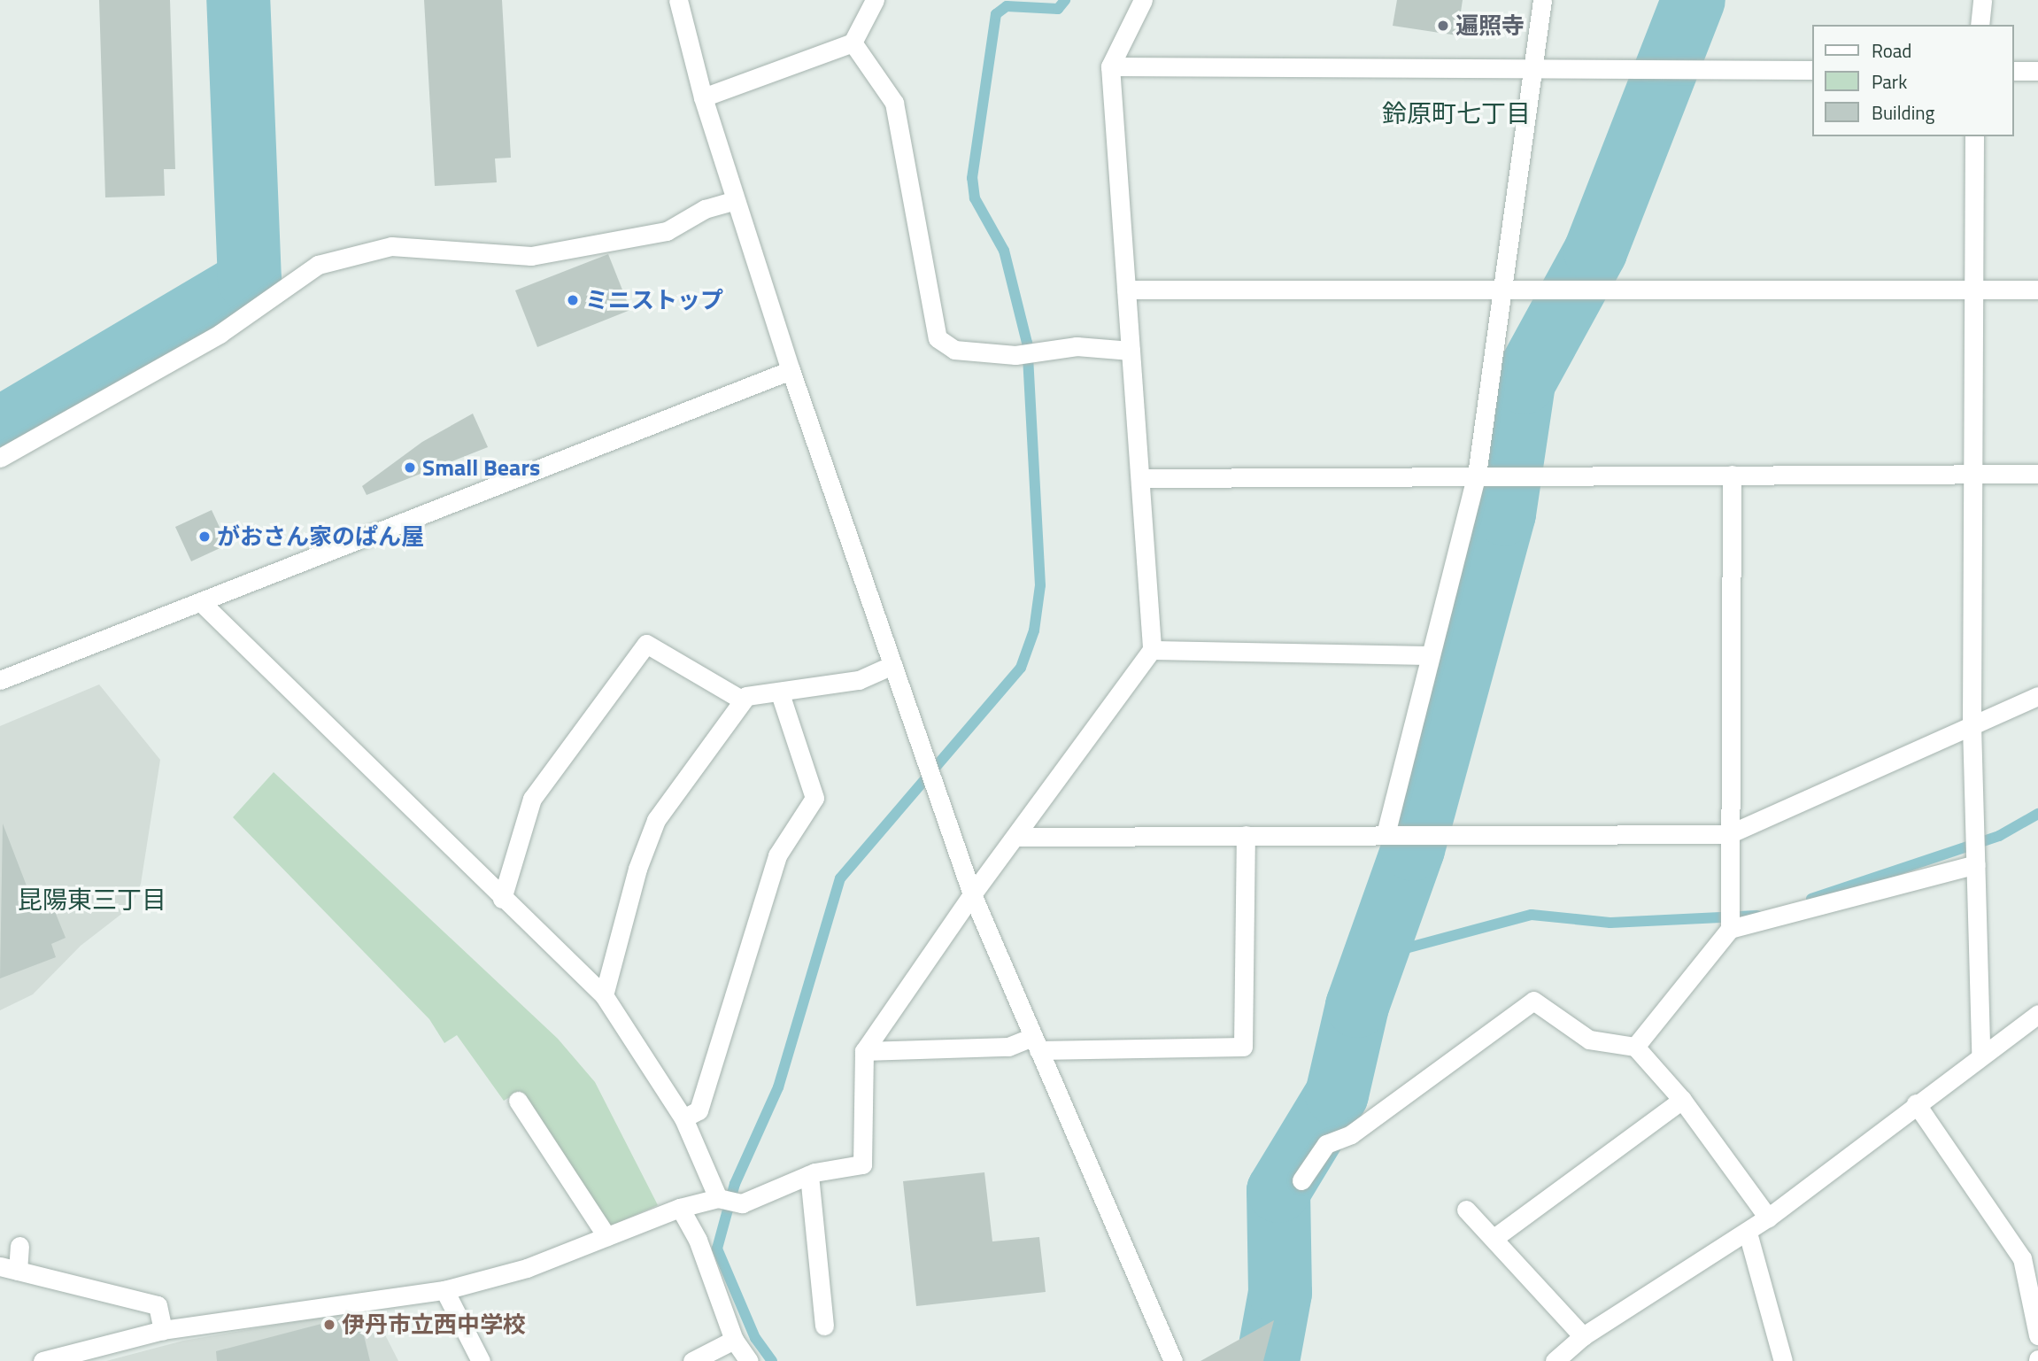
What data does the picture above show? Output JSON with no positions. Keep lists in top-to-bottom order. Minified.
{"districts":["鈴原町七丁目","昆陽東三丁目"],"places":["遍照寺","ミニストップ","Small Bears","がおさん家のぱん屋","伊丹市立西中学校"],"legend":["Road","Park","Building"]}
